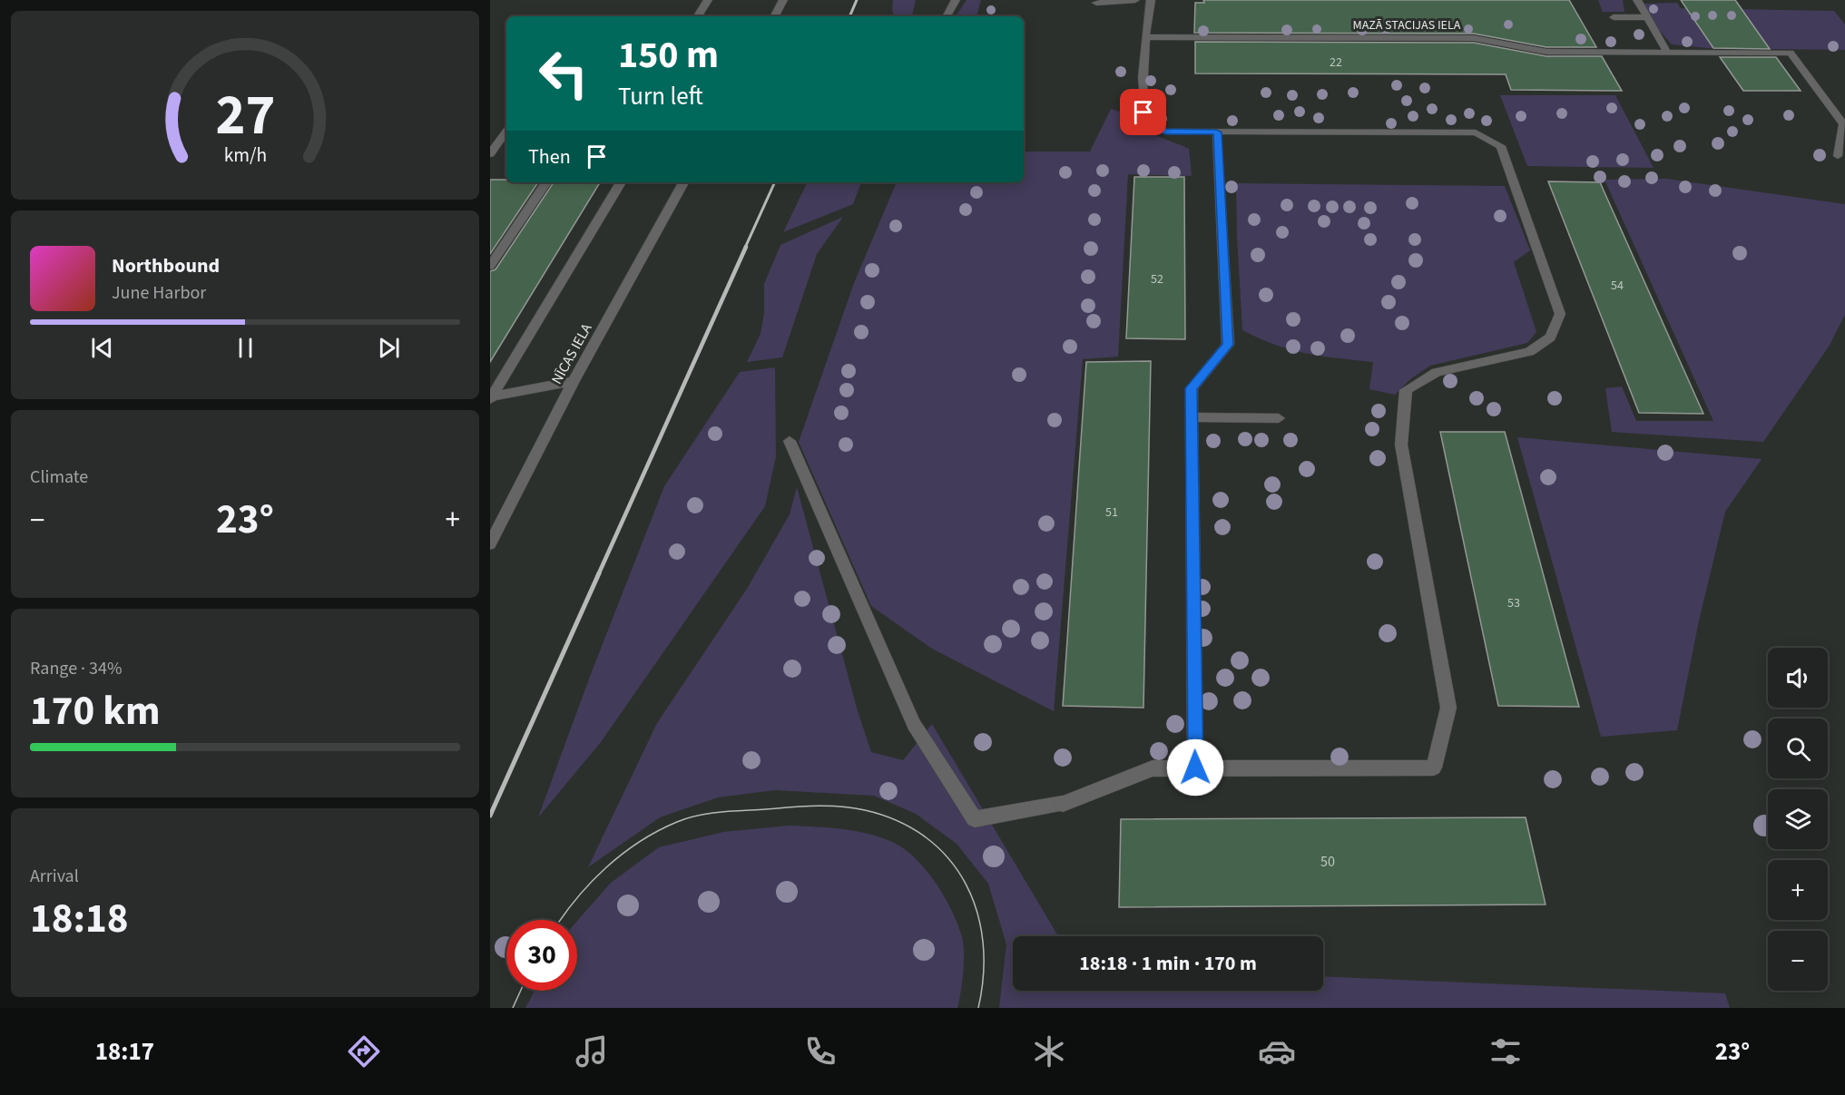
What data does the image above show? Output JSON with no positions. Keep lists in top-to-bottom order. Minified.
{"streets":{"street":["MAZĀ STACIJAS IELA","NĪCAS IELA"]},"house_numbers":["22","52","54","51","53","50"],"page":{"turn":["150 m","Turn left"],"then":"Then","song":["Northbound","June Harbor"],"tile":["Climate",["Range · 34%","170 km"],["Arrival","18:18"]],"heat":["−","23°","+"],"map_buttons":["+","−"],"limit":"30","trip":"18:18 · 1 min · 170 m","tabs":["18:17","23°"],"gauge":["27","km/h"]}}
